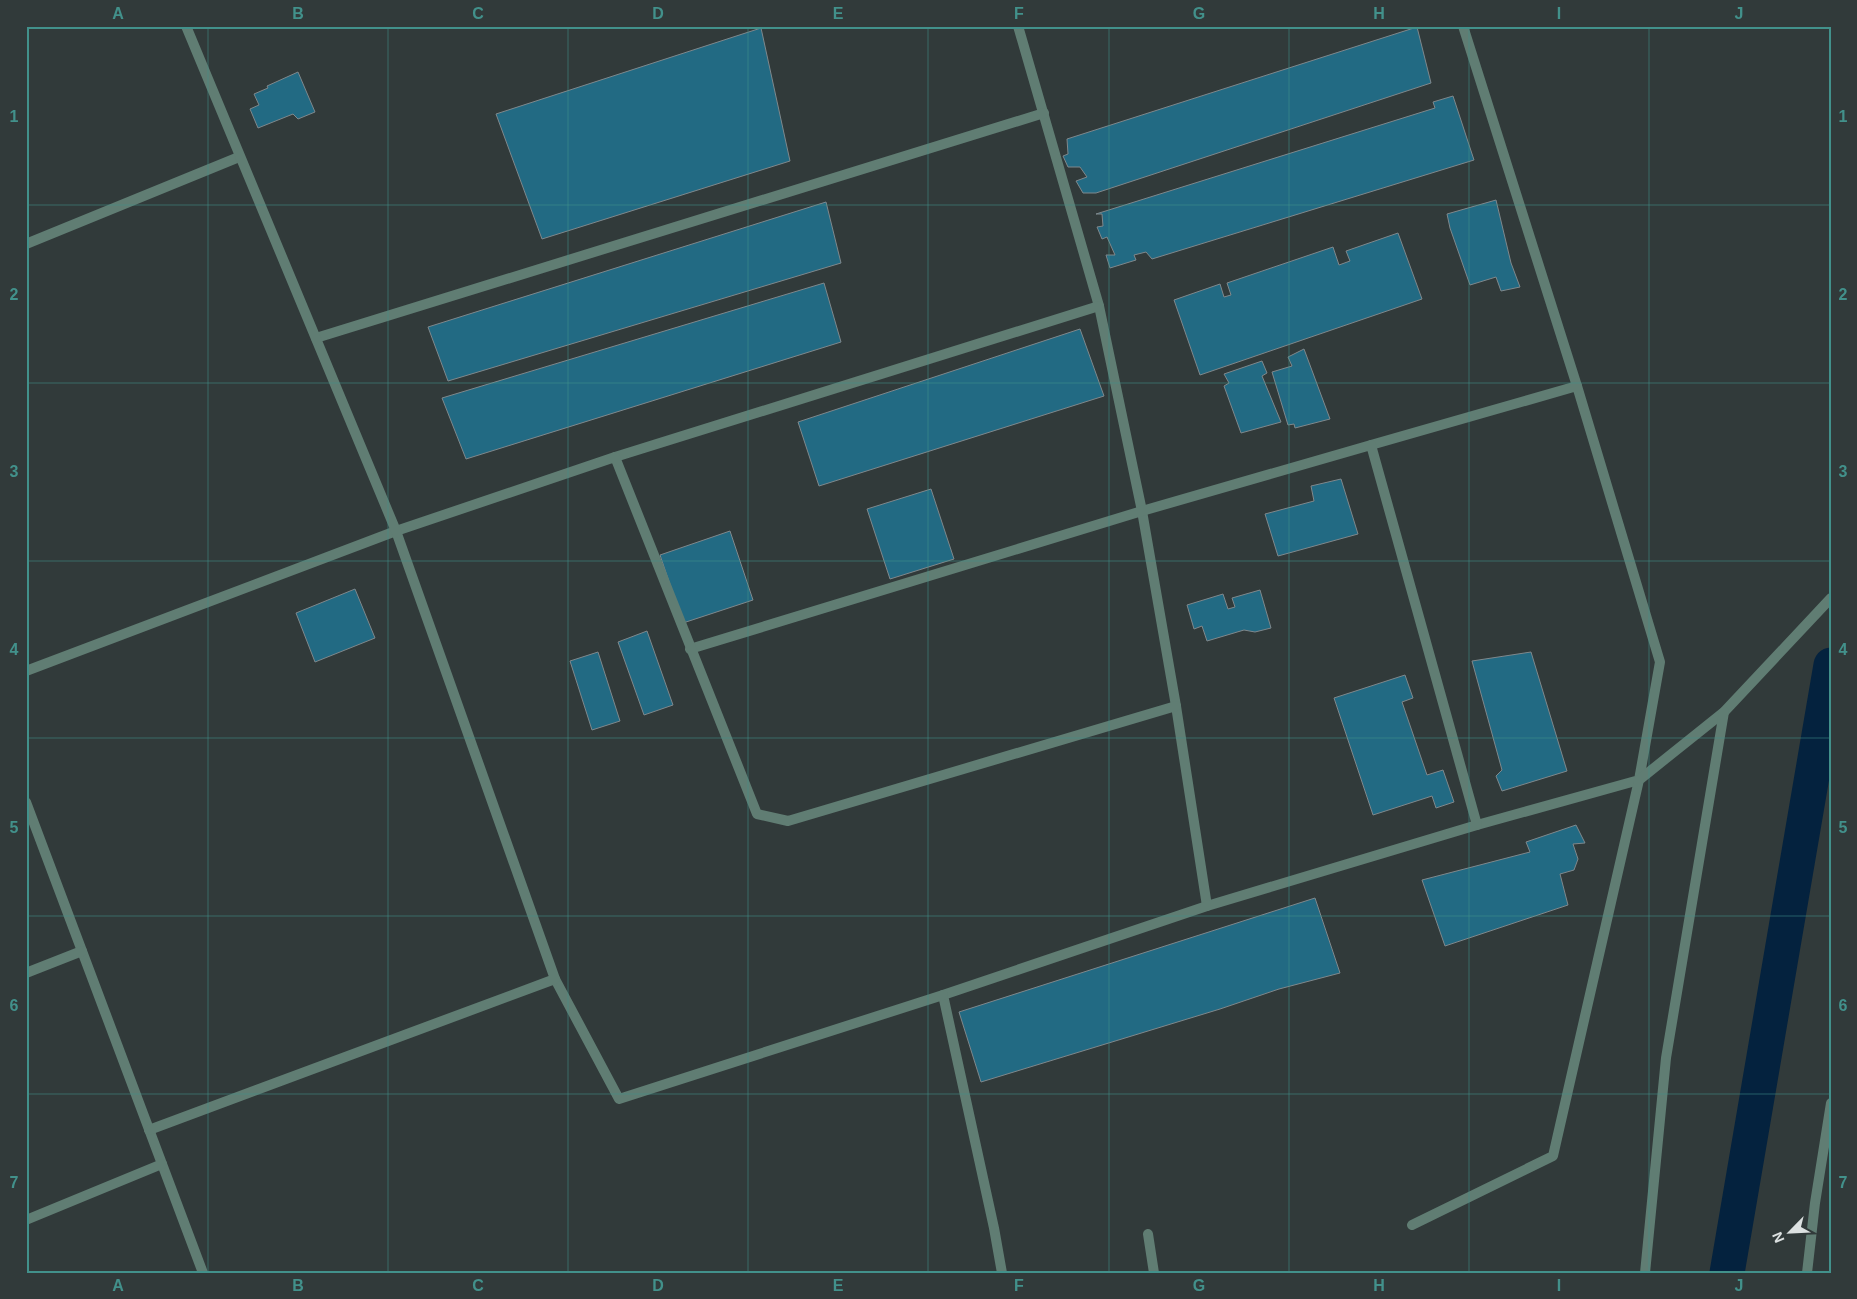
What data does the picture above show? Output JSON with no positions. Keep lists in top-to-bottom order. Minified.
{"north":"bottom left","grid":{"columns":["A","B","C","D","E","F","G","H","I","J"],"rows":["1","2","3","4","5","6","7"]}}
